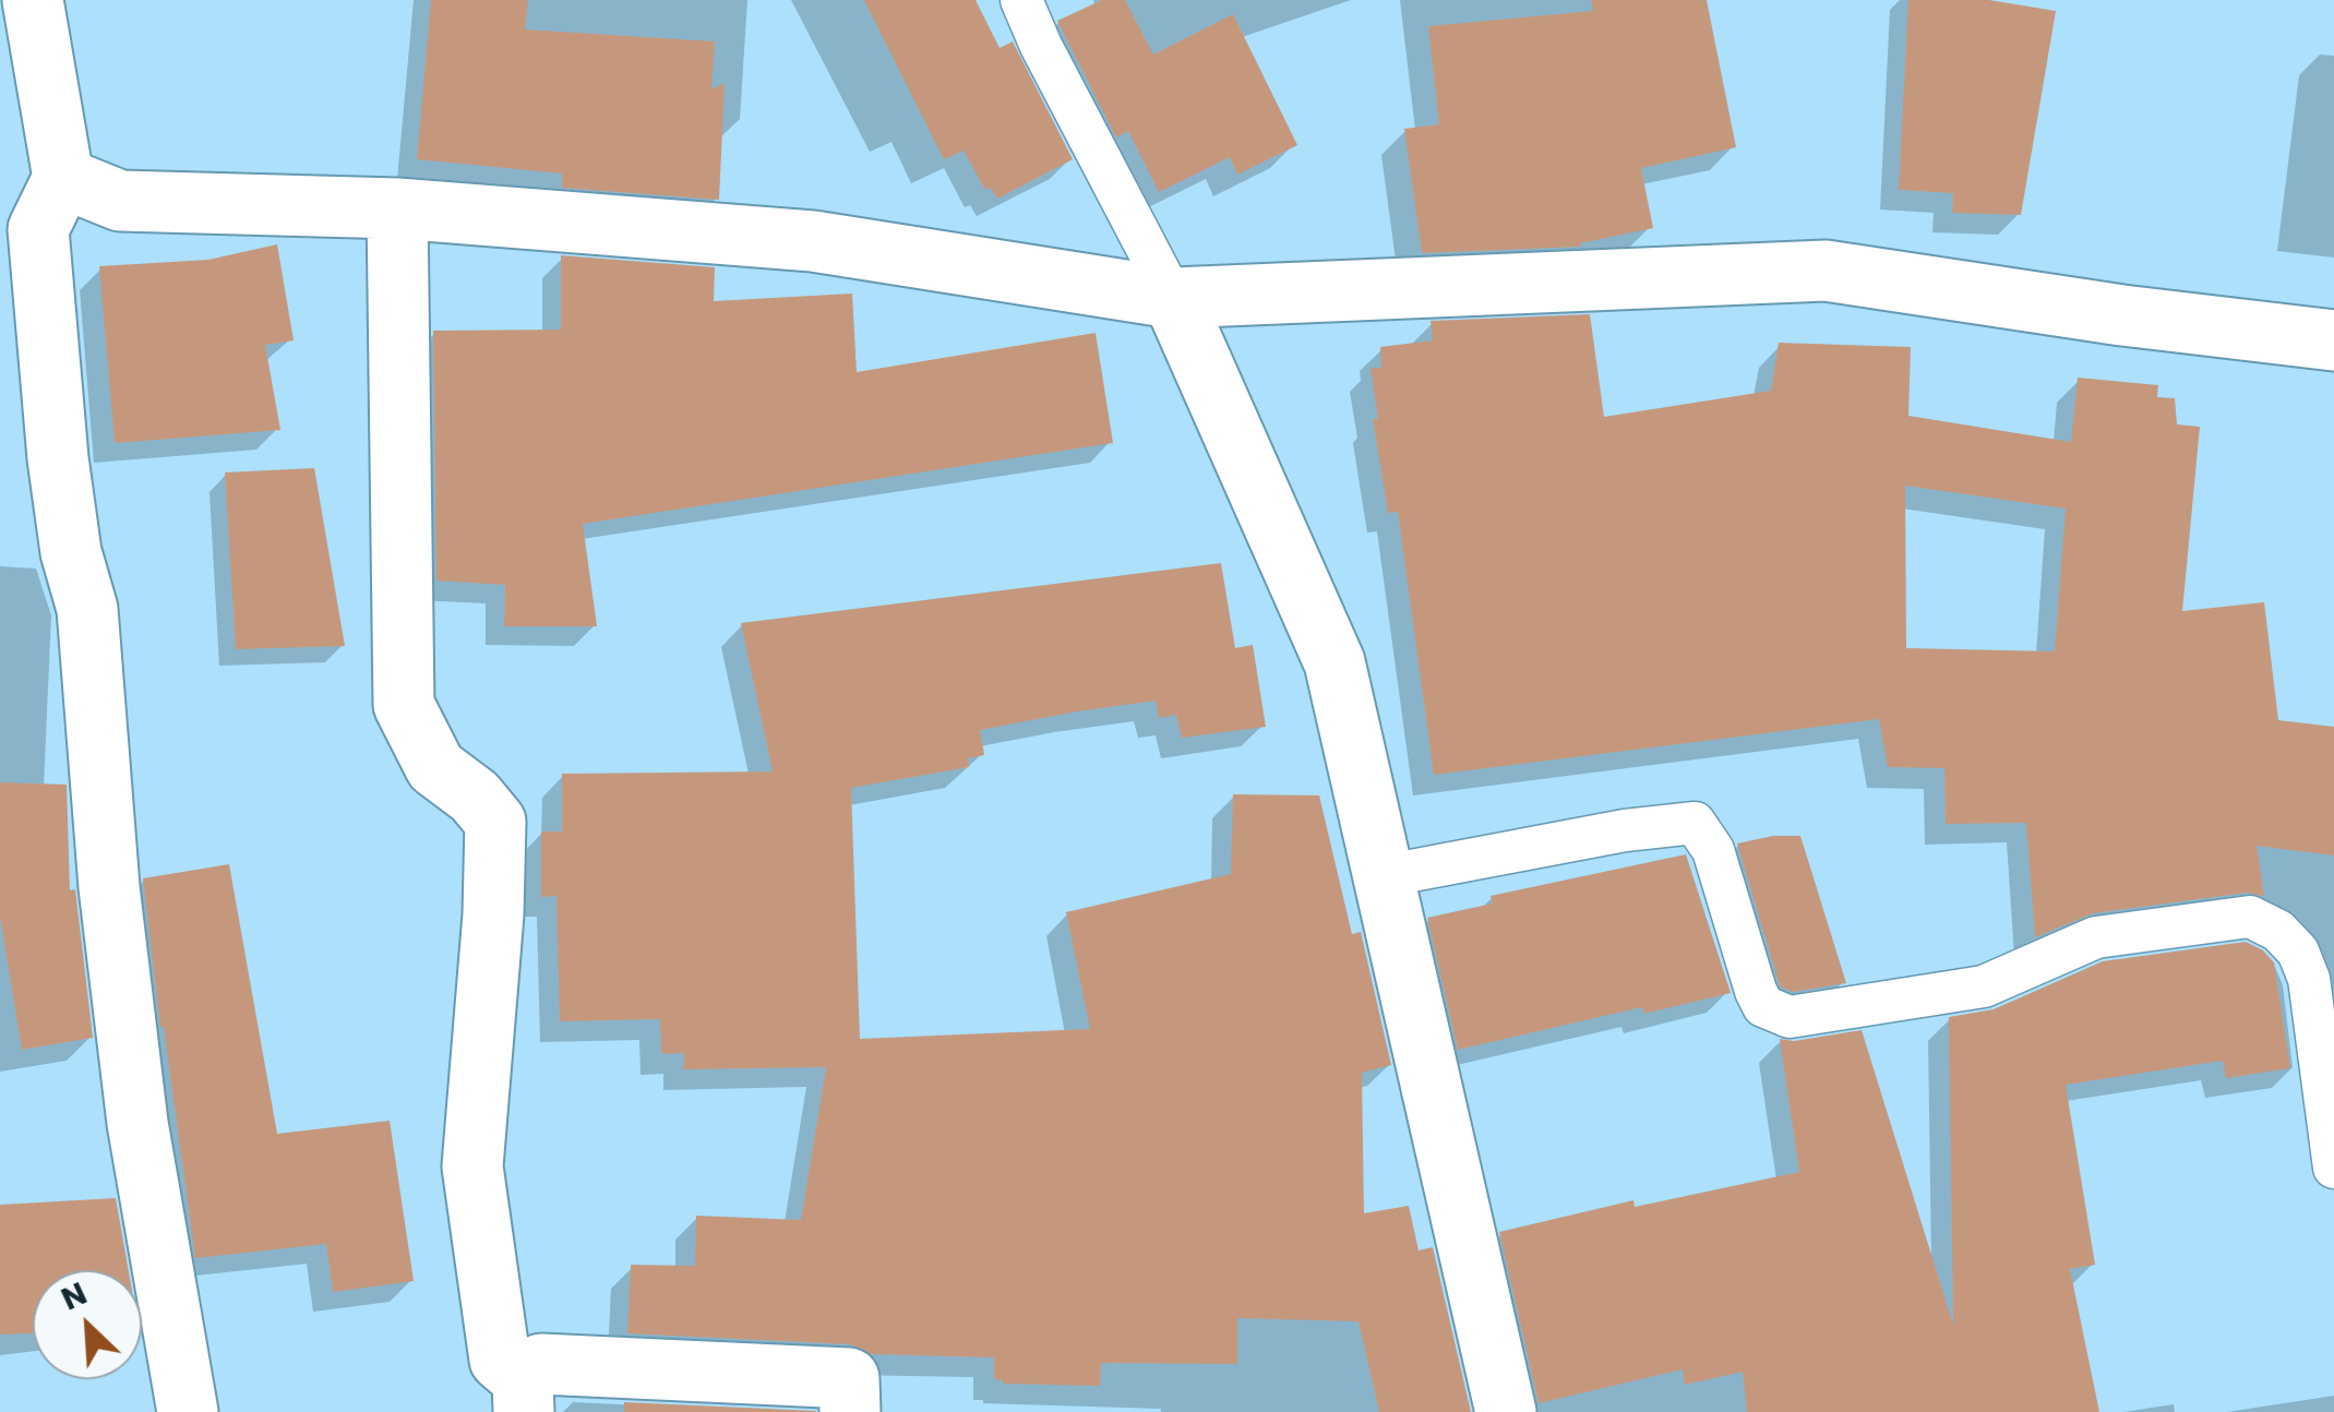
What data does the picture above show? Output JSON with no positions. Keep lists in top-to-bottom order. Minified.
{"north":"top left"}
